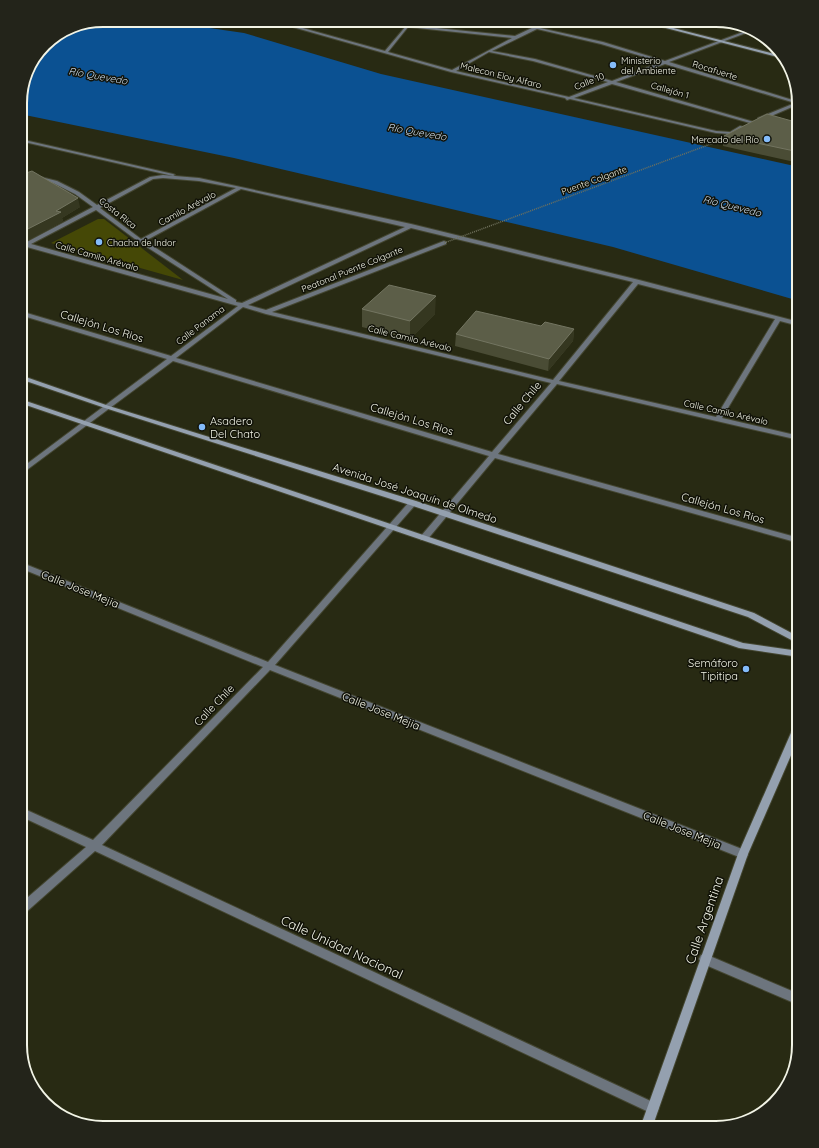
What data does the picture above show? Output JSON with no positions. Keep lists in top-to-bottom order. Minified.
{"streets":{"main road":["Avenida José Joaquín de Olmedo","Calle Argentina"],"street":["Rocafuerte","Malecon Eloy Alfaro","Calle 10","Callejón 1","Camilo Arévalo","Costa Rica","Calle Camilo Arévalo","Peatonal Puente Colgante","Calle Panama","Callejón Los Rios","Calle Chile","Calle Jose Mejia","Calle Unidad Nacional"],"path":["Puente Colgante"]},"crossings":[["Rocafuerte","Calle 10"],["Malecon Eloy Alfaro","Calle 10"],["Malecon Eloy Alfaro","Callejón 1"],["Calle 10","Callejón 1"],["Puente Colgante","Peatonal Puente Colgante"],["Camilo Arévalo","Costa Rica"],["Costa Rica","Calle Camilo Arévalo"],["Costa Rica","Calle Panama"],["Calle Camilo Arévalo","Peatonal Puente Colgante"],["Calle Camilo Arévalo","Calle Panama"],["Calle Camilo Arévalo","Calle Chile"],["Calle Panama","Callejón Los Rios"],["Calle Panama","Avenida José Joaquín de Olmedo"],["Callejón Los Rios","Calle Chile"],["Calle Chile","Avenida José Joaquín de Olmedo"],["Calle Chile","Calle Jose Mejia"],["Calle Chile","Calle Unidad Nacional"],["Calle Jose Mejia","Calle Argentina"],["Calle Argentina","Calle Unidad Nacional"]],"water":["Río Quevedo"],"places":["Ministerio del Ambiente","Mercado del Río","Chacha de Indor","Asadero Del Chato","Semáforo Tipitipa"]}
